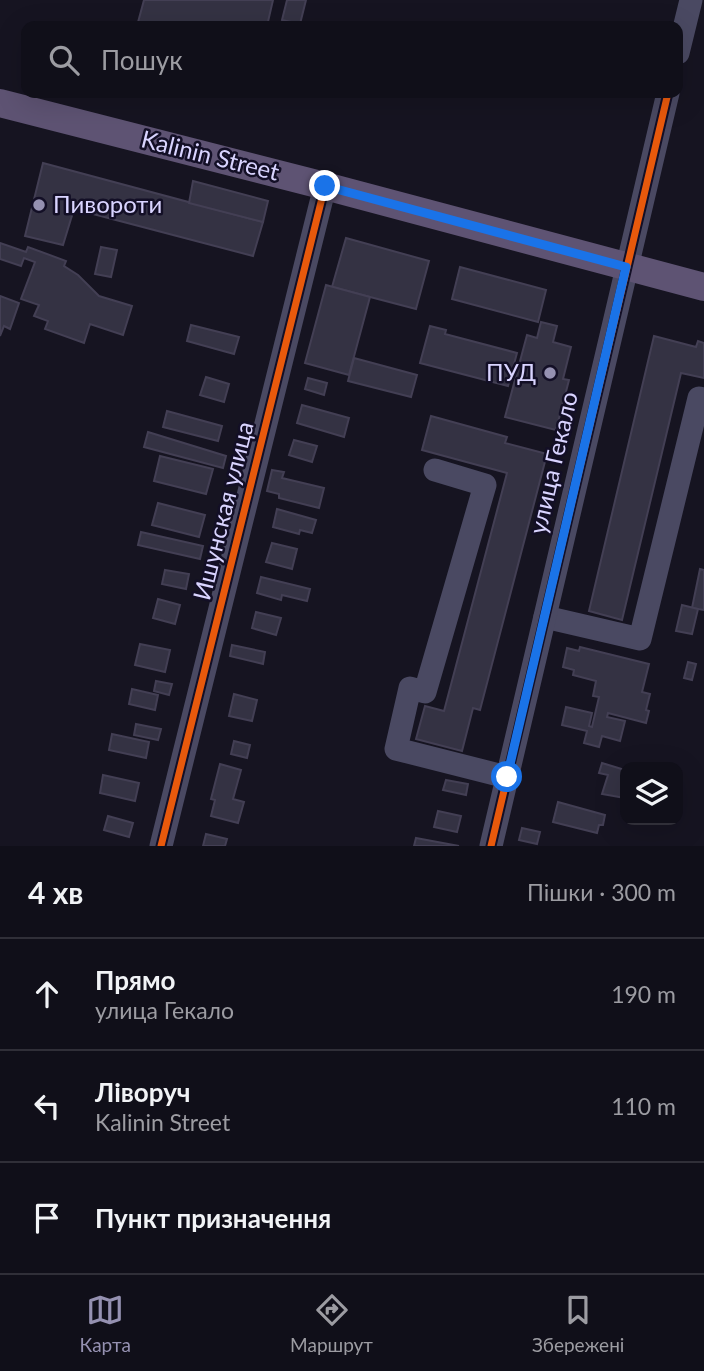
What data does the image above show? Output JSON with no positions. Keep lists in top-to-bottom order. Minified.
{"streets":{"main road":["Kalinin Street"],"street":["улица Гекало","Ишунская улица"]},"crossings":[["Kalinin Street","улица Гекало"],["Kalinin Street","Ишунская улица"]],"places":["Пивороти","ПУД"],"page":{"search":"Пошук","heading":["4 хв","Пішки · 300 m"],"list":[["Прямо","улица Гекало","190 m"],["Ліворуч","Kalinin Street","110 m"],"Пункт призначення"],"nav":["Карта","Маршрут","Збережені"]}}
